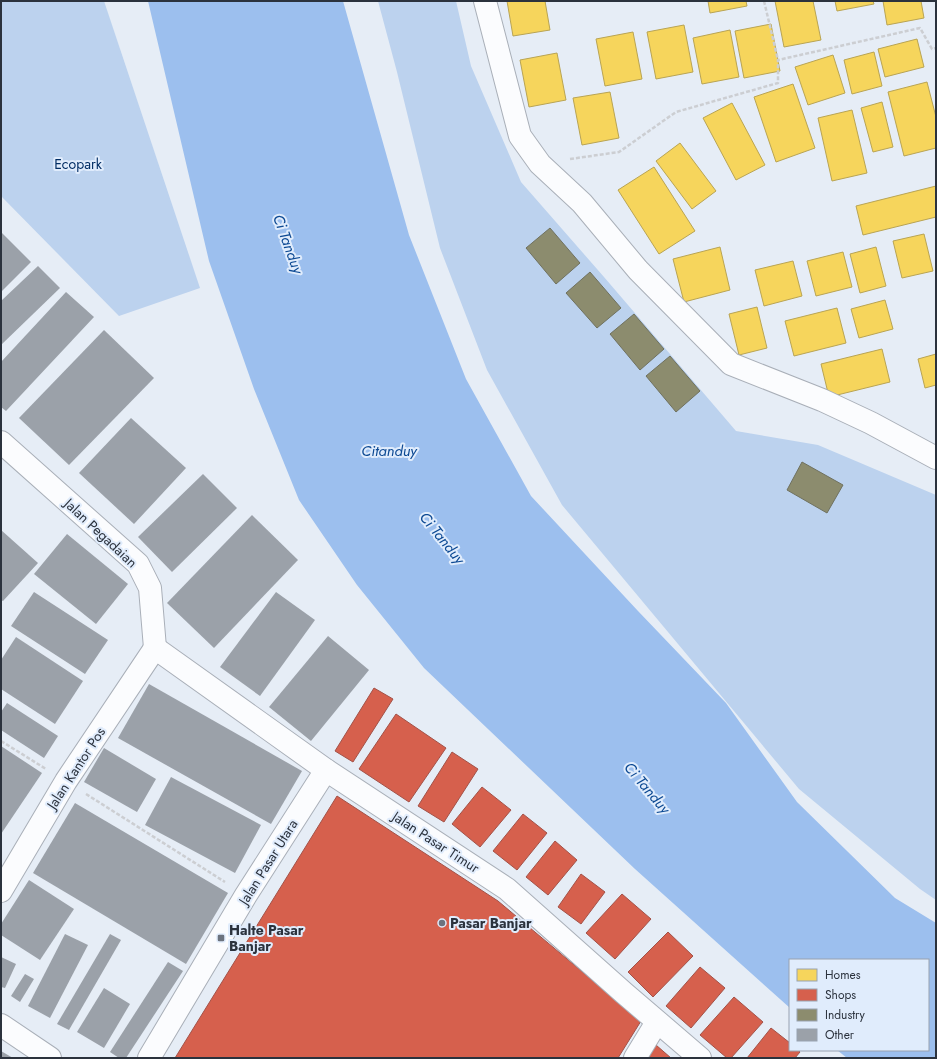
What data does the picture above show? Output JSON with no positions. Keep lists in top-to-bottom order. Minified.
{"streets":{"street":["Jalan Pegadaian","Jalan Kantor Pos","Jalan Pasar Timur","Jalan Pasar Utara"]},"crossings":[["Jalan Pegadaian","Jalan Kantor Pos"],["Jalan Pegadaian","Jalan Pasar Timur"],["Jalan Kantor Pos","Jalan Pasar Timur"],["Jalan Pasar Timur","Jalan Pasar Utara"]],"water":["Ci Tanduy","Citanduy"],"parks":["Ecopark"],"places":{"other":["Pasar Banjar"],"transit":["Halte Pasar Banjar"]},"legend":["Homes","Shops","Industry","Other"]}
